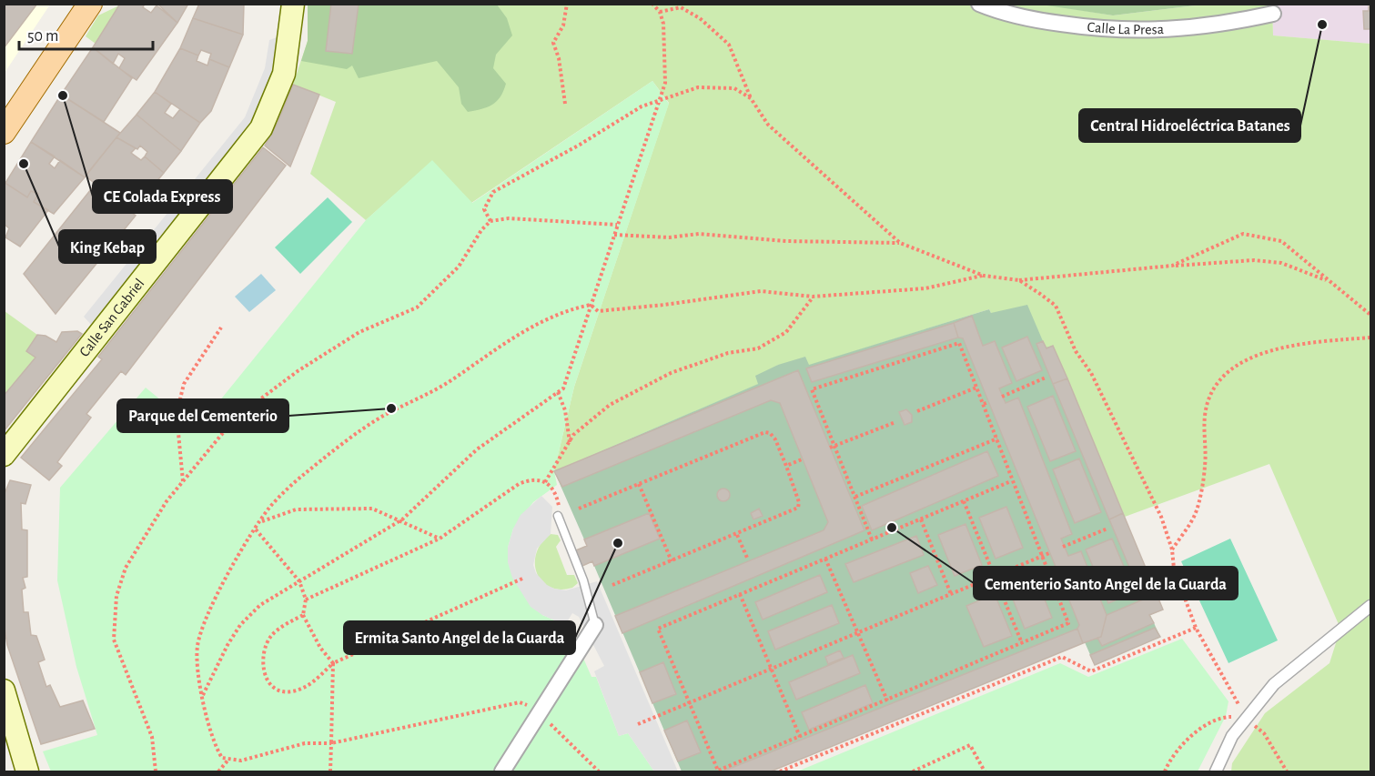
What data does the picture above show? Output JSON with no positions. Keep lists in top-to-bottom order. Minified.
{"streets":{"main road":["Calle San Gabriel"],"street":["Calle La Presa"]},"places":["Central Hidroeléctrica Batanes","CE Colada Express","King Kebap","Parque del Cementerio","Cementerio Santo Angel de la Guarda","Ermita Santo Angel de la Guarda"],"scale_bar":"50 m"}
